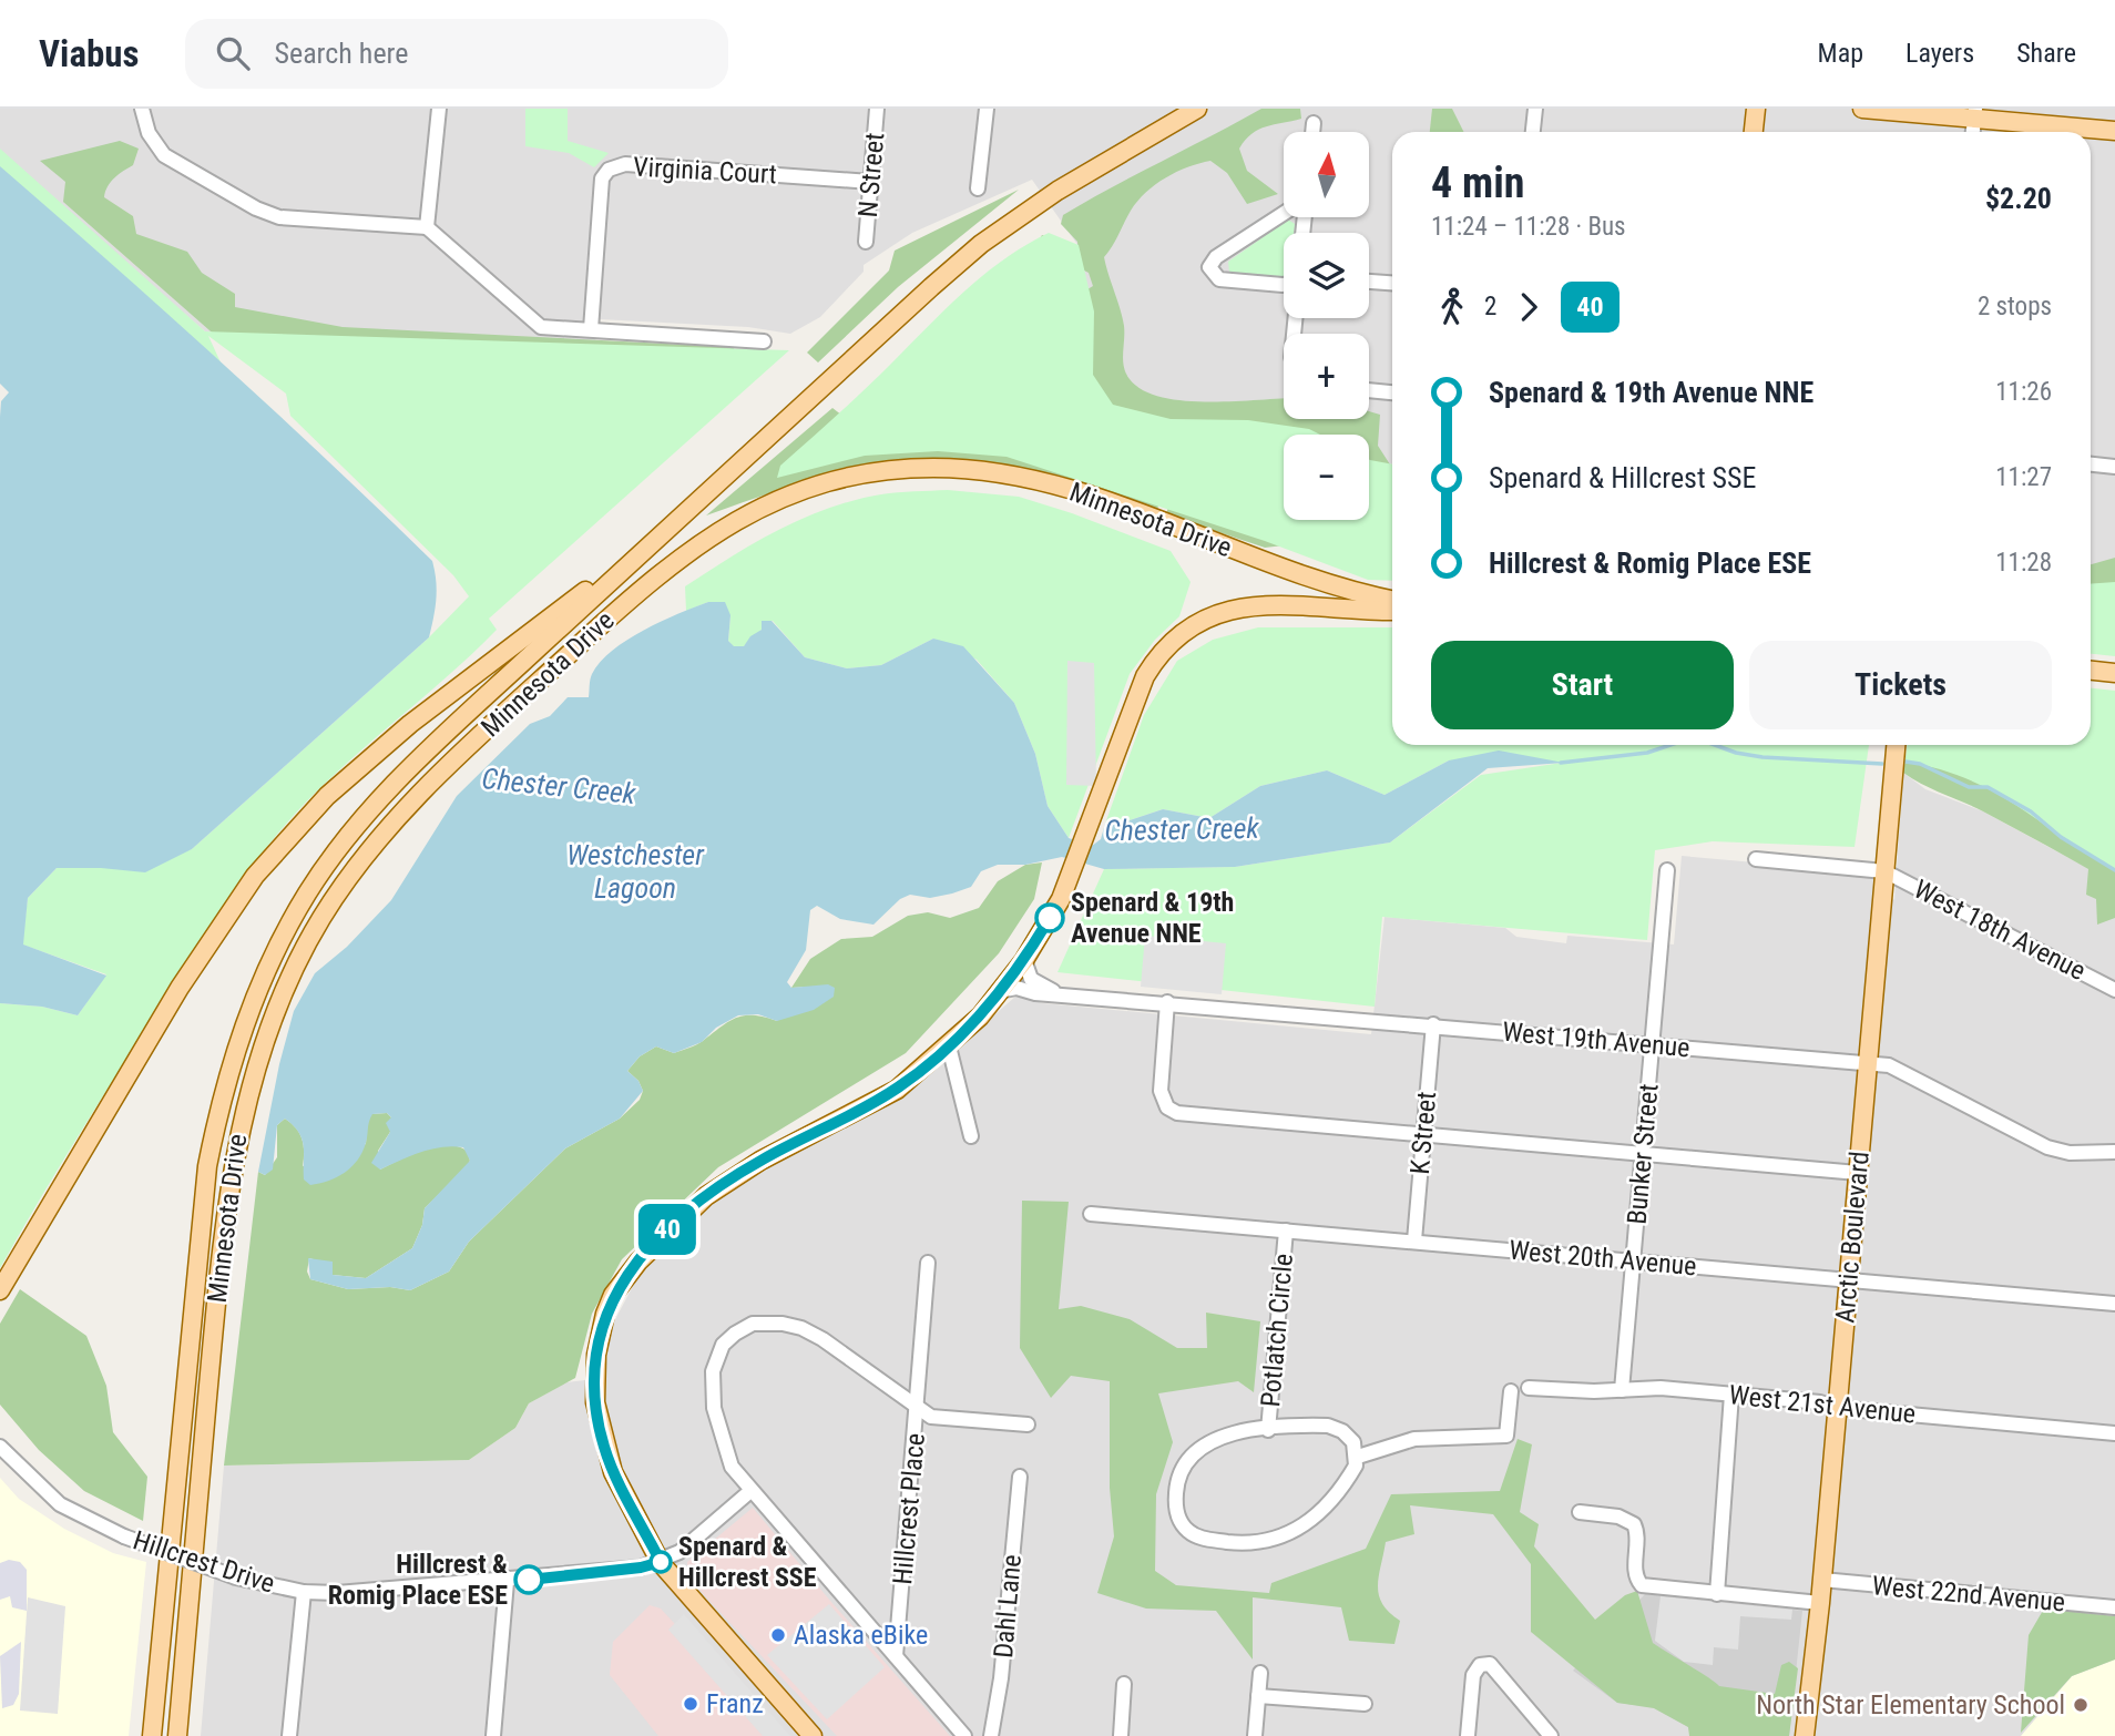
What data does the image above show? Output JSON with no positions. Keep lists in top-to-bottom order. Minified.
{"streets":{"main road":["Minnesota Drive","Arctic Boulevard"],"street":["Virginia Court","N Street","West 18th Avenue","West 19th Avenue","K Street","Bunker Street","West 20th Avenue","Potlatch Circle","West 21st Avenue","Hillcrest Place","Hillcrest Drive","West 22nd Avenue","Dahl Lane"]},"crossings":[["Virginia Court","N Street"],["West 18th Avenue","Arctic Boulevard"],["West 19th Avenue","K Street"],["West 19th Avenue","Bunker Street"],["West 19th Avenue","Arctic Boulevard"],["K Street","West 20th Avenue"],["Bunker Street","West 20th Avenue"],["Bunker Street","West 21st Avenue"],["Arctic Boulevard","West 20th Avenue"],["Arctic Boulevard","West 21st Avenue"],["Arctic Boulevard","West 22nd Avenue"],["West 20th Avenue","Potlatch Circle"]],"water":["Chester Creek","Westchester Lagoon"],"places":["Spenard & 19th Avenue NNE","Spenard & Hillcrest SSE","Hillcrest & Romig Place ESE","Alaska eBike","Franz","North Star Elementary School"],"lines":["bus line 40"],"north":"top","page":{"header":"Viabus","search":"Search here","nav":["Map","Layers","Share"],"on_map":"40","map_buttons":["+","−"],"heading":["4 min","11:24 – 11:28 · Bus","$2.20"],"legs":["2","40","2 stops"],"list":[{"name":"Spenard & 19th Avenue NNE","value":"11:26"},{"name":"Spenard & Hillcrest SSE","value":"11:27"},{"name":"Hillcrest & Romig Place ESE","value":"11:28"}],"buttons":["Start","Tickets"]}}
